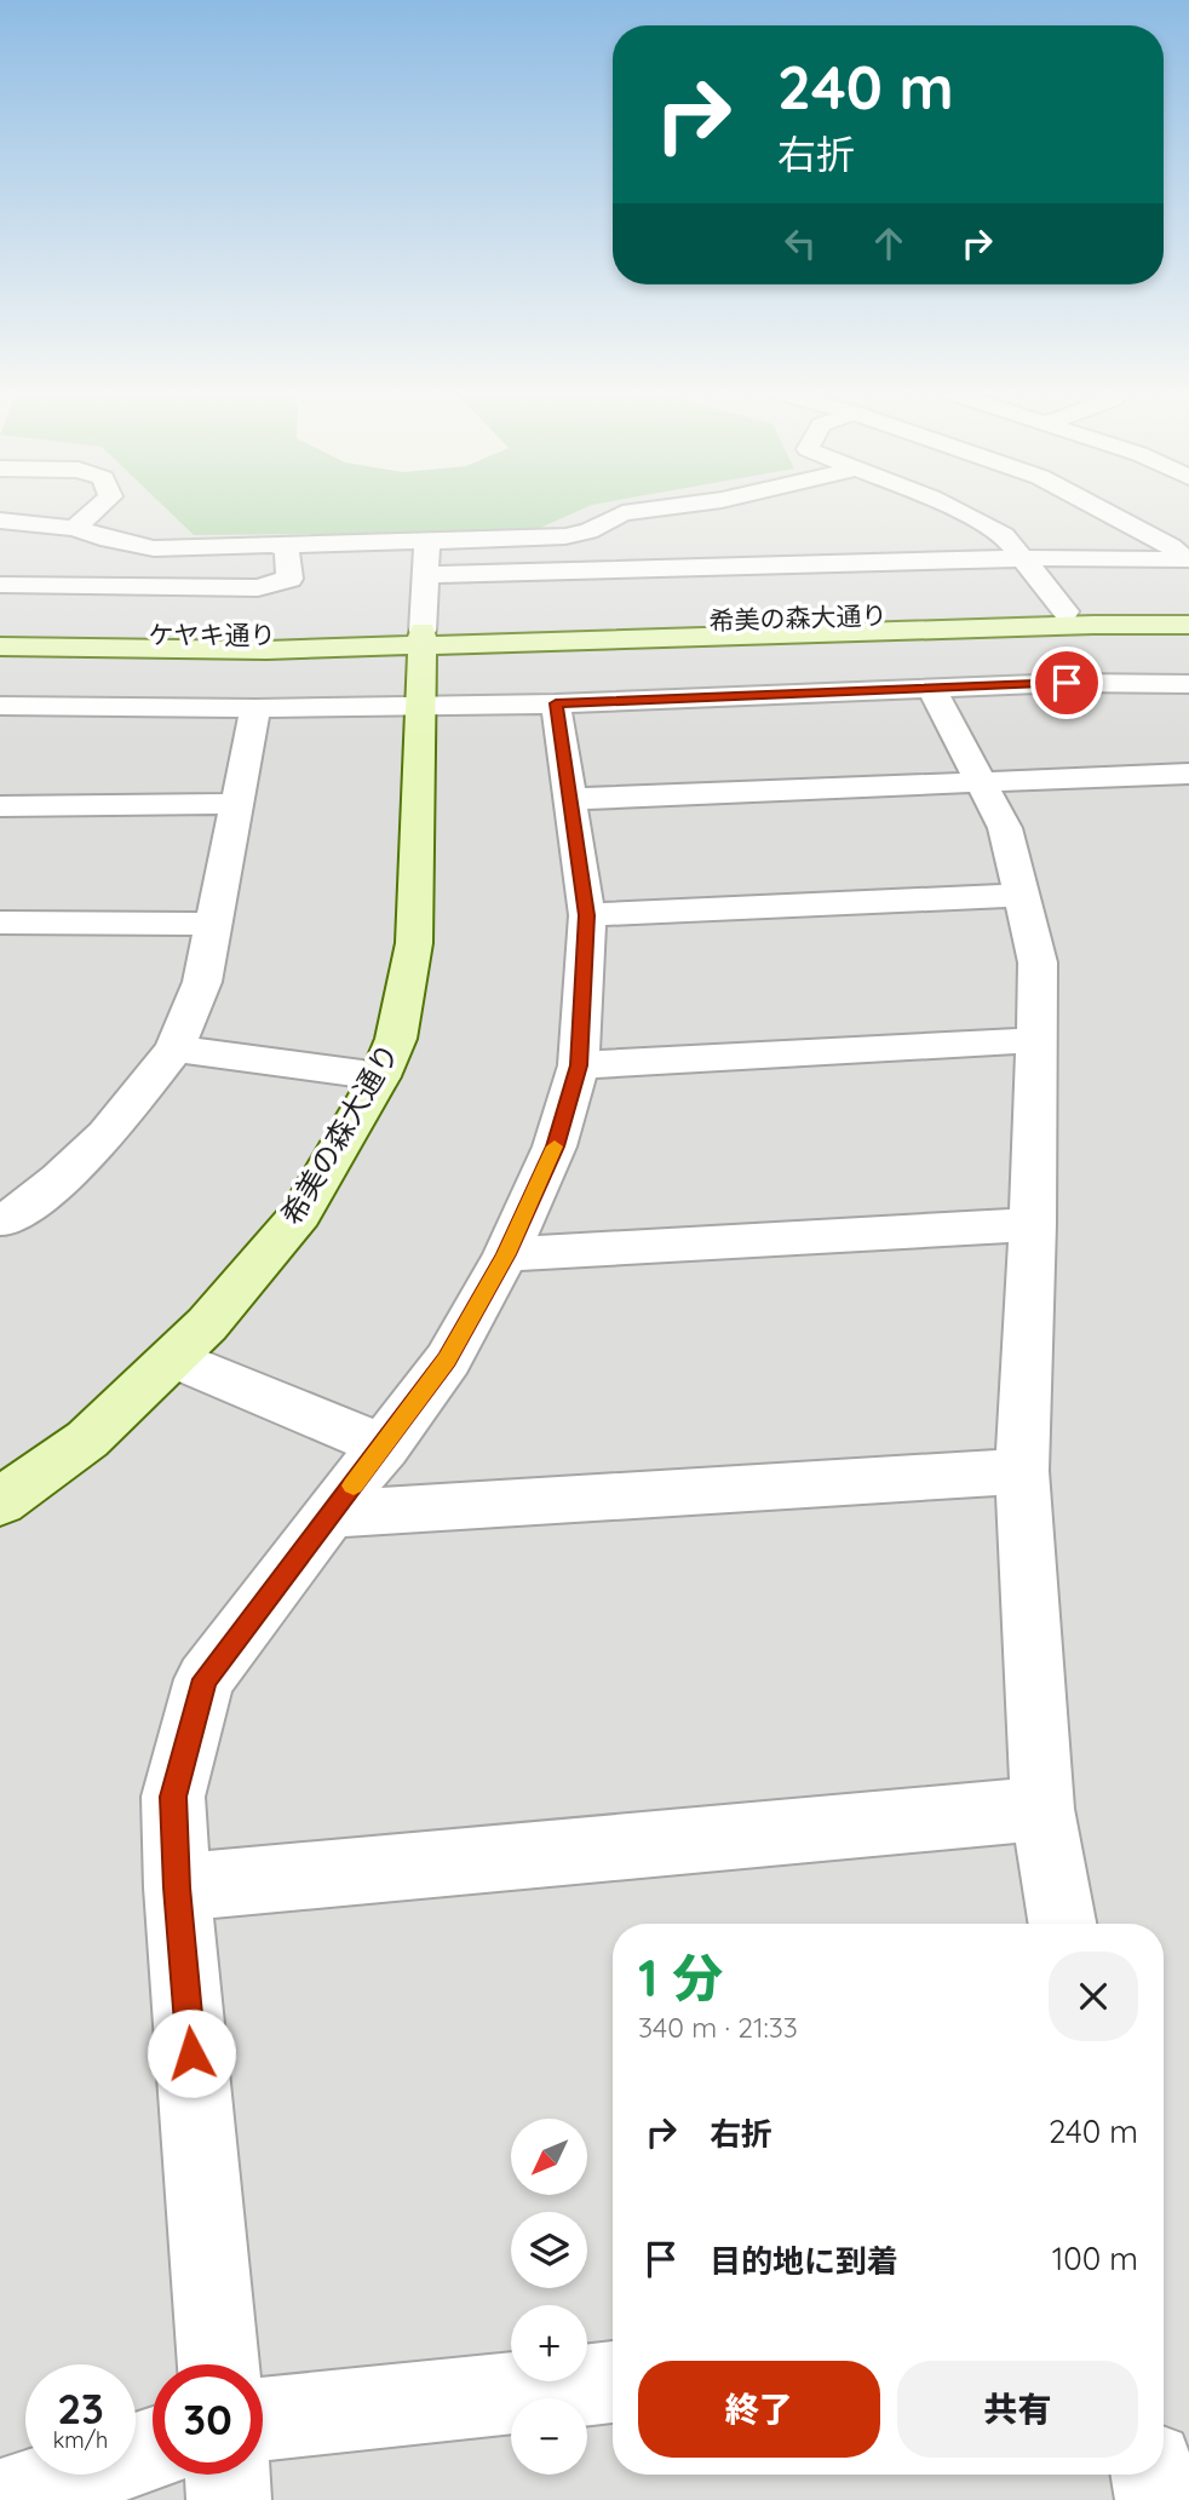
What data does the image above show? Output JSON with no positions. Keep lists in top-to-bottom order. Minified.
{"streets":{"street":["希美の森大通り","ケヤキ通り"]},"crossings":[["希美の森大通り","ケヤキ通り"]],"north":"bottom left","page":{"turn":["240 m","右折"],"heading":["1 分","340 m · 21:33"],"list":[{"name":"右折","value":"240 m"},{"name":"目的地に到着","value":"100 m"}],"map_buttons":["+","−"],"buttons":["終了","共有"],"speed":"23 km/h","limit":"30"}}
